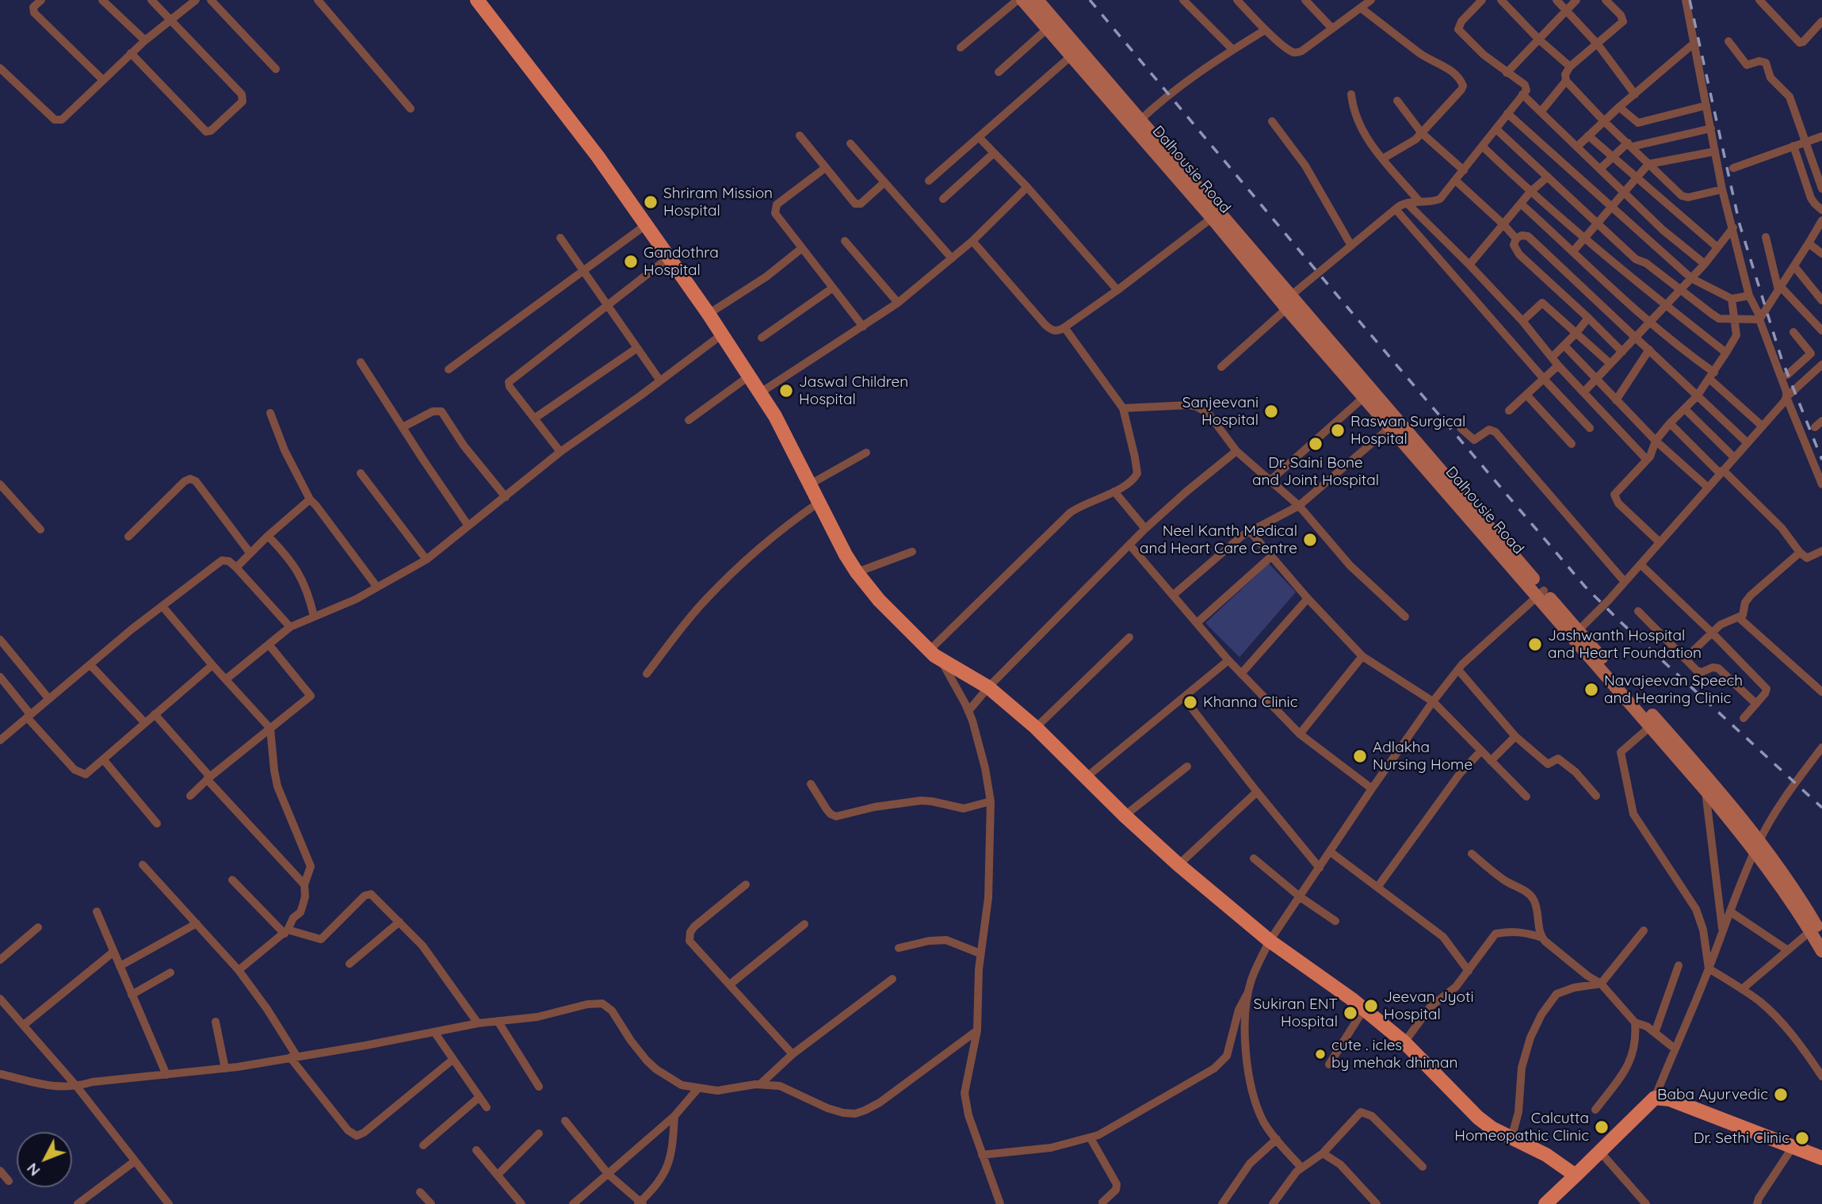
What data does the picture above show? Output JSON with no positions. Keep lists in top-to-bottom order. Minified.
{"streets":{"street":["Dalhousie Road"]},"places":["Shriram Mission Hospital","Gandothra Hospital","Jaswal Children Hospital","Sanjeevani Hospital","Raswan Surgical Hospital","Dr. Saini Bone and Joint Hospital","Neel Kanth Medical and Heart Care Centre","Jashwanth Hospital and Heart Foundation","Navajeevan Speech and Hearing Clinic","Khanna Clinic","Adlakha Nursing Home","Jeevan Jyoti Hospital","Sukiran ENT Hospital","cute . icles by mehak dhiman","Baba Ayurvedic","Calcutta Homeopathic Clinic","Dr. Sethi Clinic"],"north":"bottom left"}
